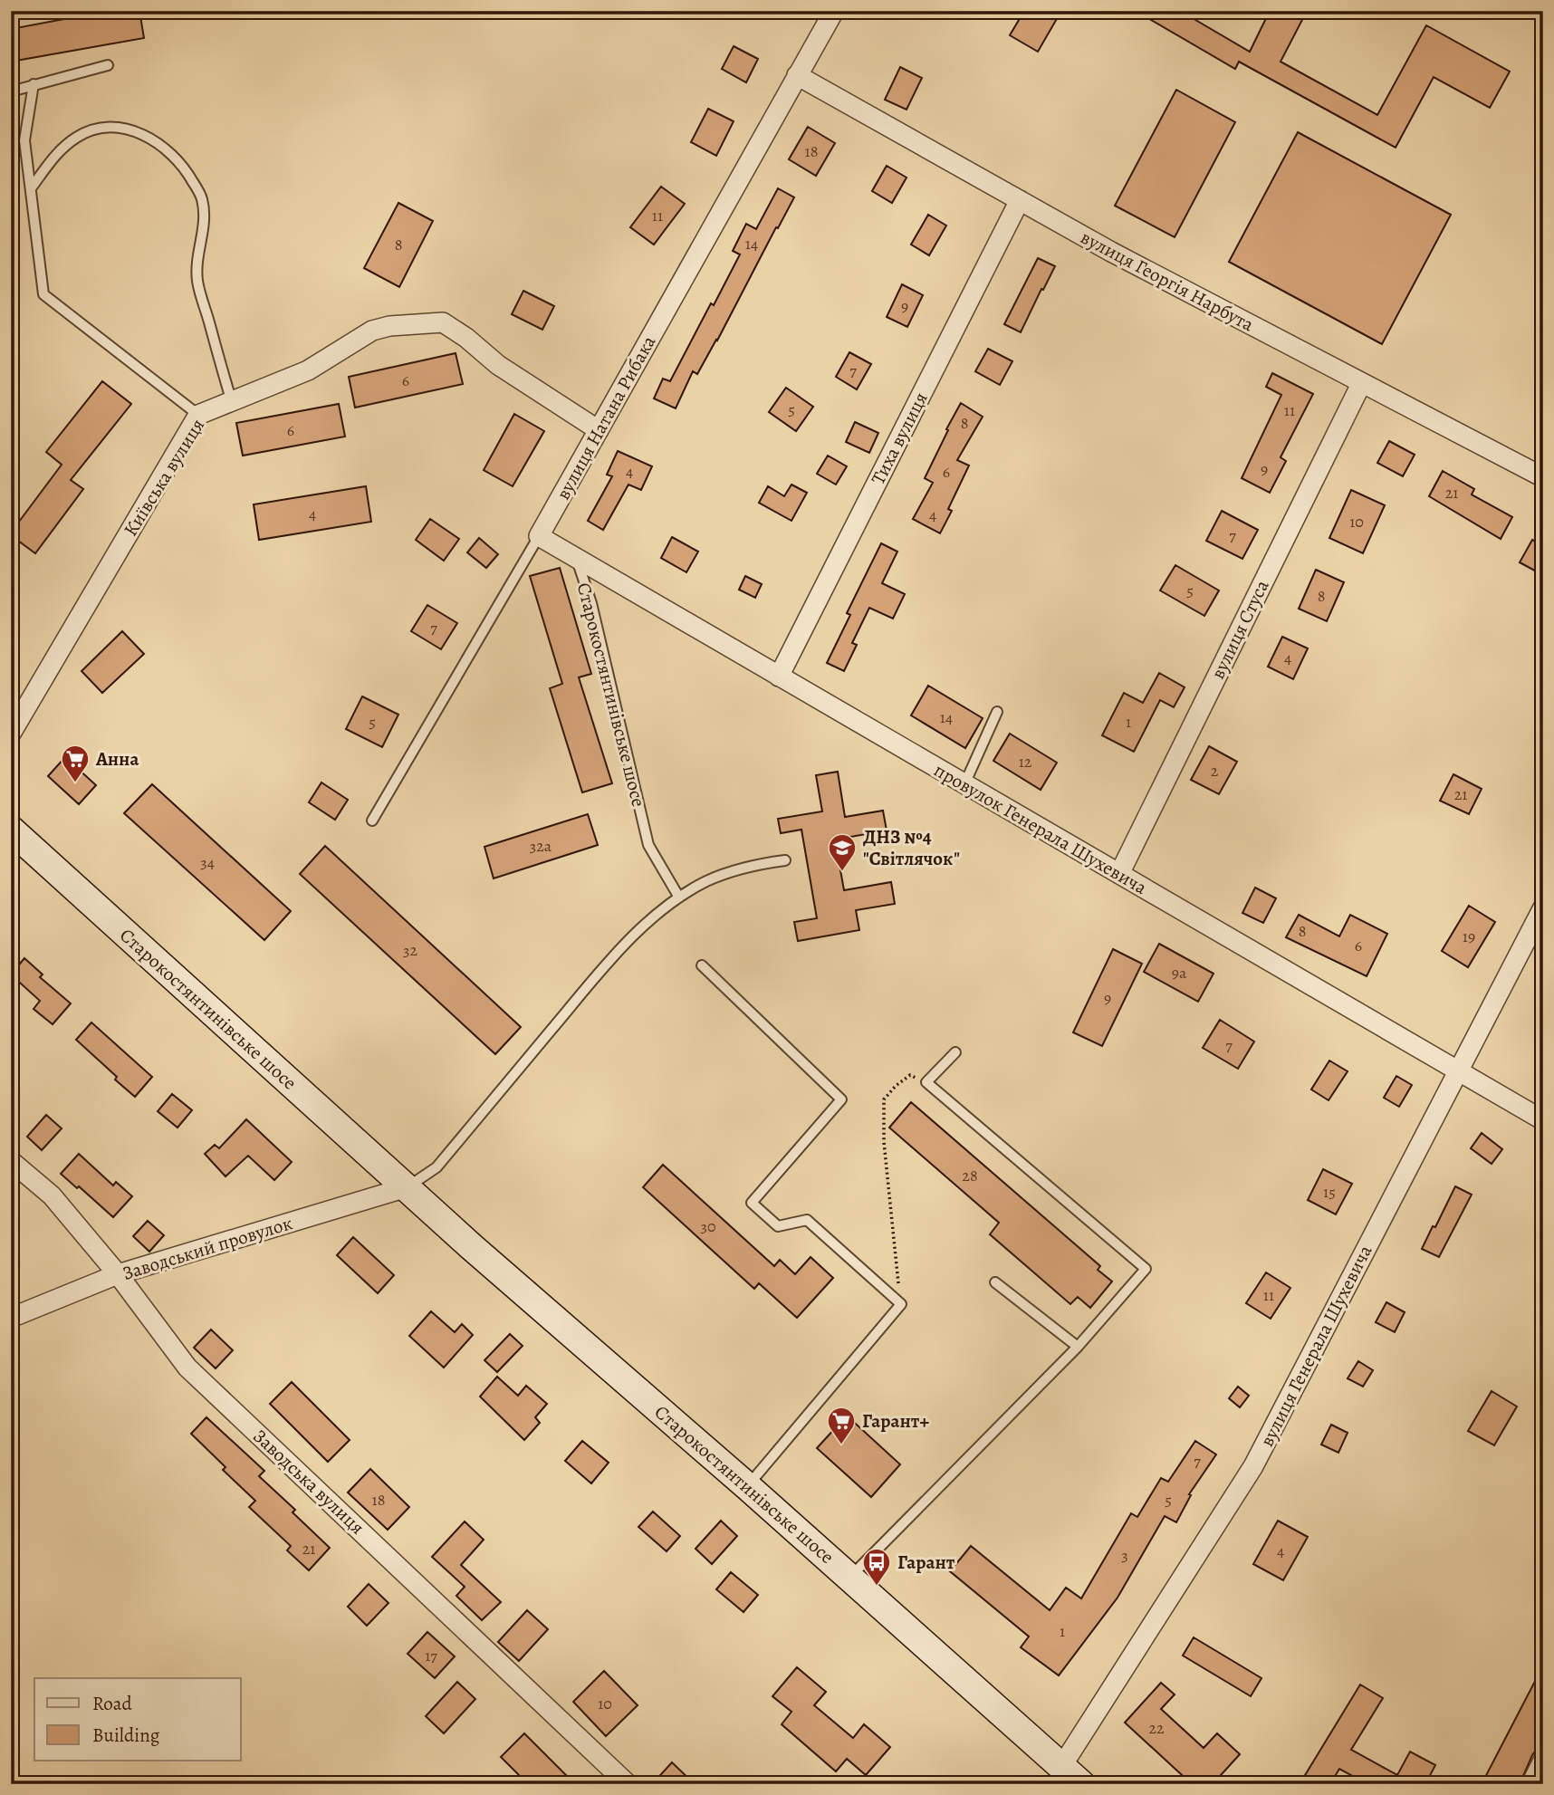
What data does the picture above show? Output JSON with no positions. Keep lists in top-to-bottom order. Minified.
{"streets":{"main road":["Старокостянтинівське шосе"],"street":["вулиця Георгія Нарбута","вулиця Натана Рибака","Тиха вулиця","Київська вулиця","вулиця Стуса","провулок Генерала Шухевича","Заводський провулок","вулиця Генерала Шухевича","Заводська вулиця"]},"crossings":[["вулиця Георгія Нарбута","вулиця Натана Рибака"],["вулиця Георгія Нарбута","Тиха вулиця"],["вулиця Георгія Нарбута","вулиця Стуса"],["вулиця Натана Рибака","Київська вулиця"],["вулиця Натана Рибака","провулок Генерала Шухевича"],["Тиха вулиця","провулок Генерала Шухевича"],["вулиця Стуса","провулок Генерала Шухевича"],["Старокостянтинівське шосе","провулок Генерала Шухевича"],["Старокостянтинівське шосе","Заводський провулок"],["Старокостянтинівське шосе","вулиця Генерала Шухевича"],["провулок Генерала Шухевича","вулиця Генерала Шухевича"],["Заводський провулок","Заводська вулиця"]],"places":{"supermarket":["Анна","Гарант+"],"school or university":["ДНЗ №4 \"Світлячок\""],"bus stop":["Гарант"]},"house_numbers":["18","11","14","8","9","7","6","5","11","8","6","9","4","6","21","4","4","10","7","5","8","7","4","14","5","1","12","2","21","32а","34","8","19","6","32","9а","9","7","28","15","30","11","7","18","5","21","4","3","1","17","10","22"],"legend":["Road","Building"]}
